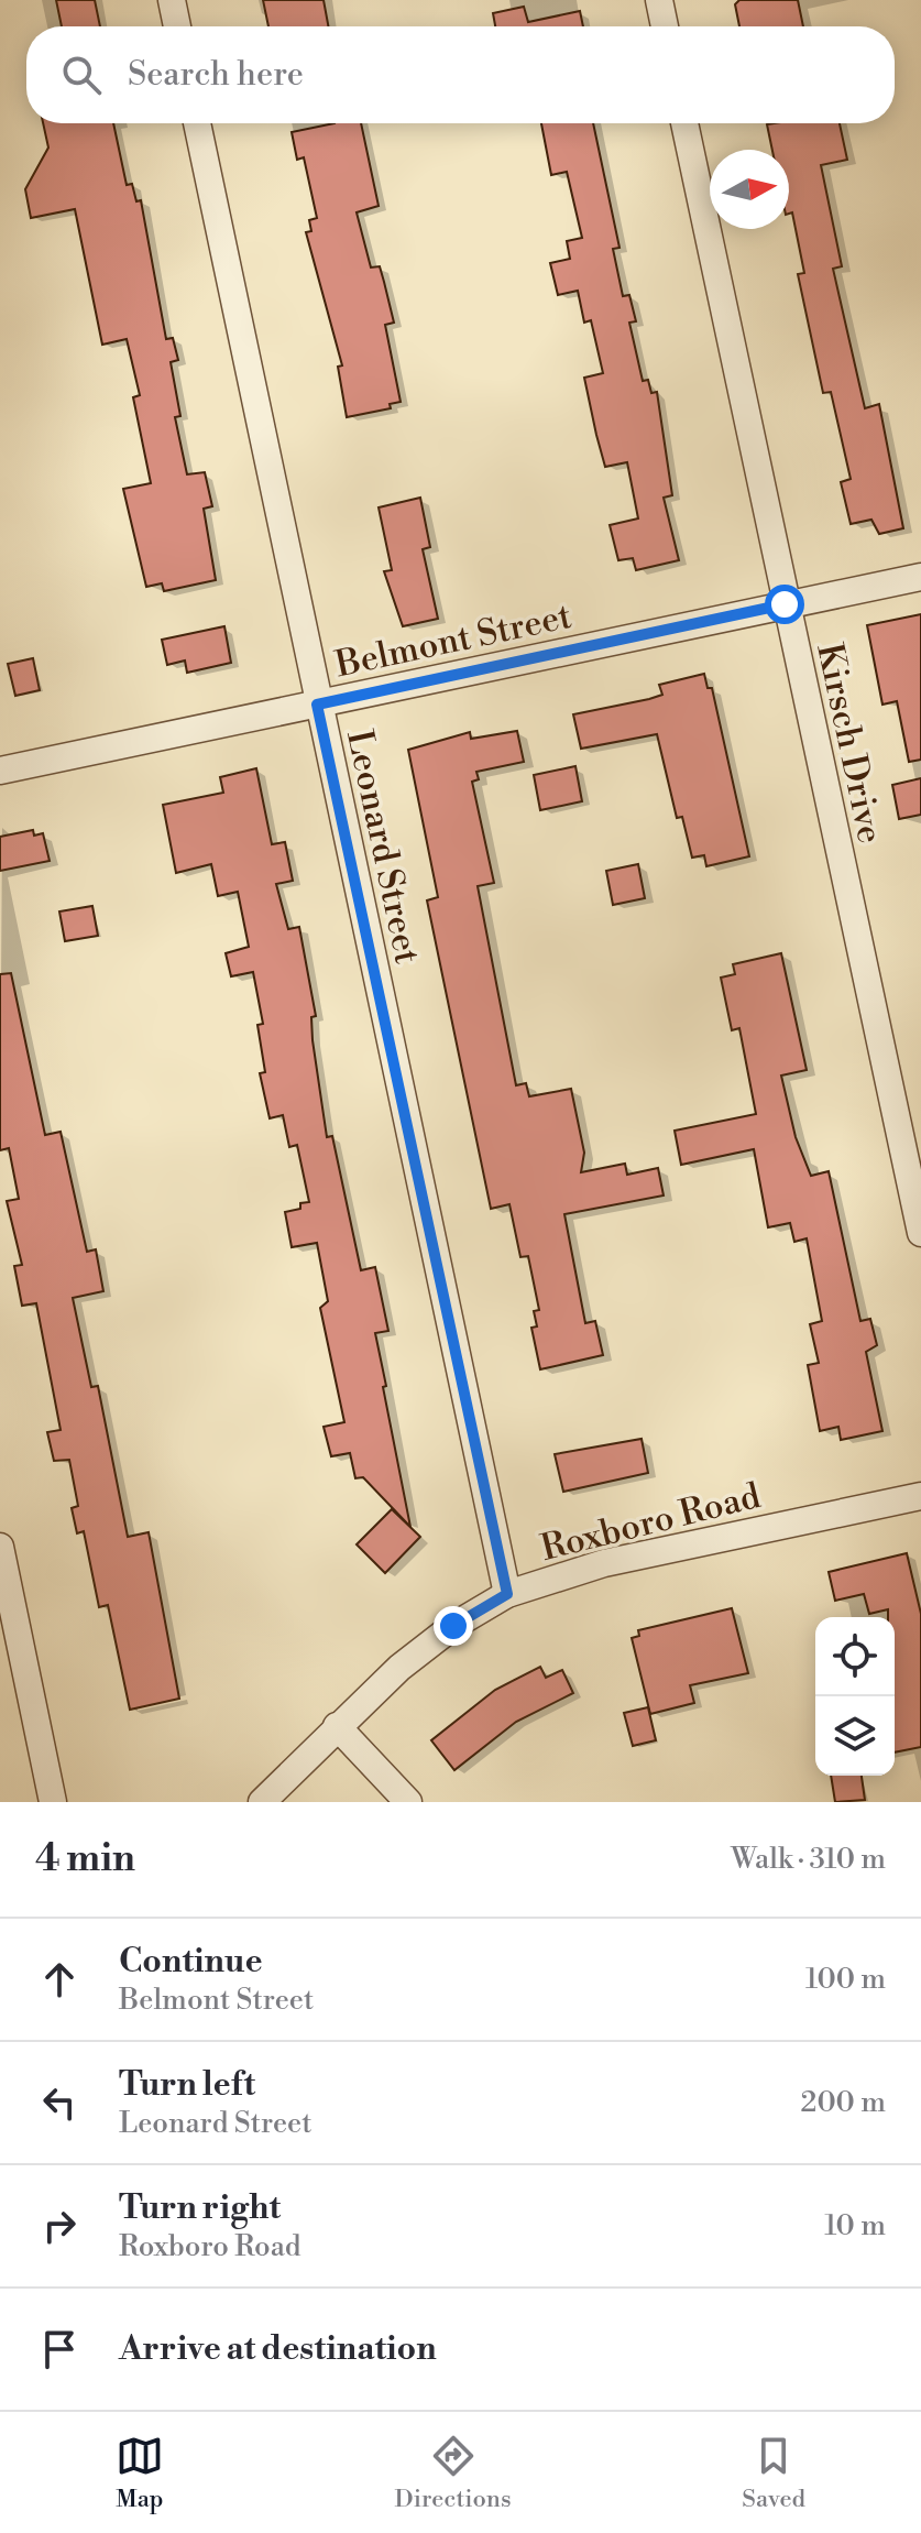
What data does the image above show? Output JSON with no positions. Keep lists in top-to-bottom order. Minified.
{"streets":{"street":["Belmont Street","Kirsch Drive","Leonard Street","Roxboro Road"]},"crossings":[["Belmont Street","Kirsch Drive"],["Belmont Street","Leonard Street"],["Leonard Street","Roxboro Road"]],"north":"right","page":{"search":"Search here","heading":["4 min","Walk · 310 m"],"list":[["Continue","Belmont Street","100 m"],["Turn left","Leonard Street","200 m"],["Turn right","Roxboro Road","10 m"],"Arrive at destination"],"nav":["Map","Directions","Saved"]}}
